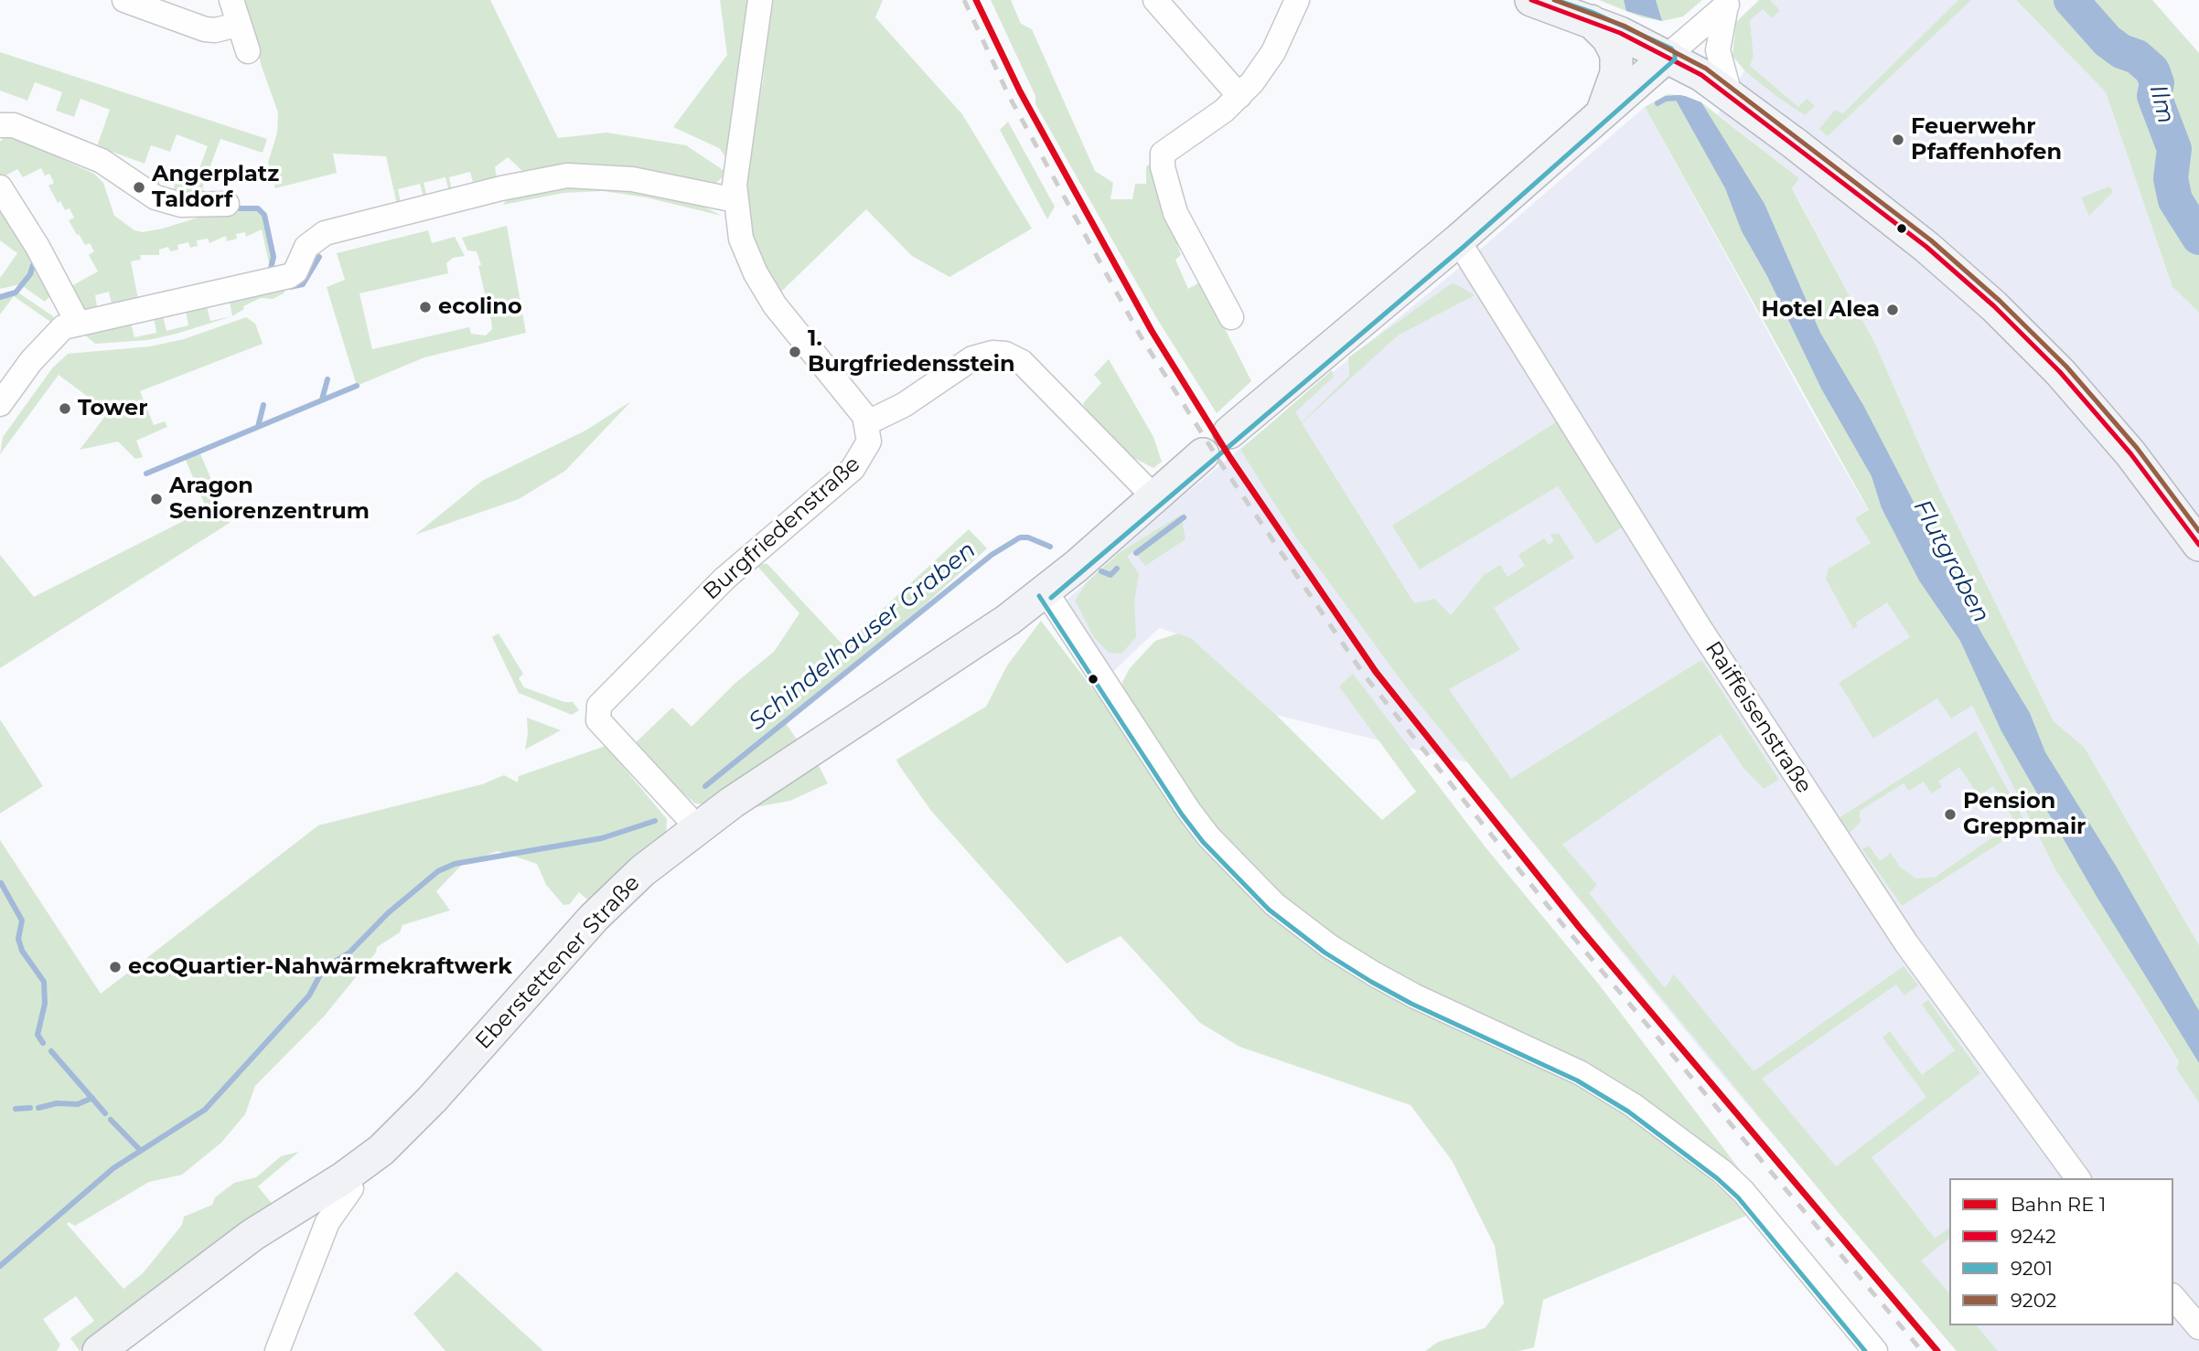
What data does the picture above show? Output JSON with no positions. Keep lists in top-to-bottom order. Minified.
{"streets":{"main road":["Eberstettener Straße"],"street":["Burgfriedenstraße","Raiffeisenstraße"]},"crossings":[["Burgfriedenstraße","Eberstettener Straße"]],"water":["Ilm","Flutgraben","Schindelhauser Graben"],"places":["Feuerwehr Pfaffenhofen","Angerplatz Taldorf","ecolino","Hotel Alea","1. Burgfriedensstein","Tower","Aragon Seniorenzentrum","Pension Greppmair","ecoQuartier-Nahwärmekraftwerk"],"lines":["transit line 9242","transit line 9201","transit line 9202"],"legend":["Bahn RE 1","9242","9201","9202"]}
